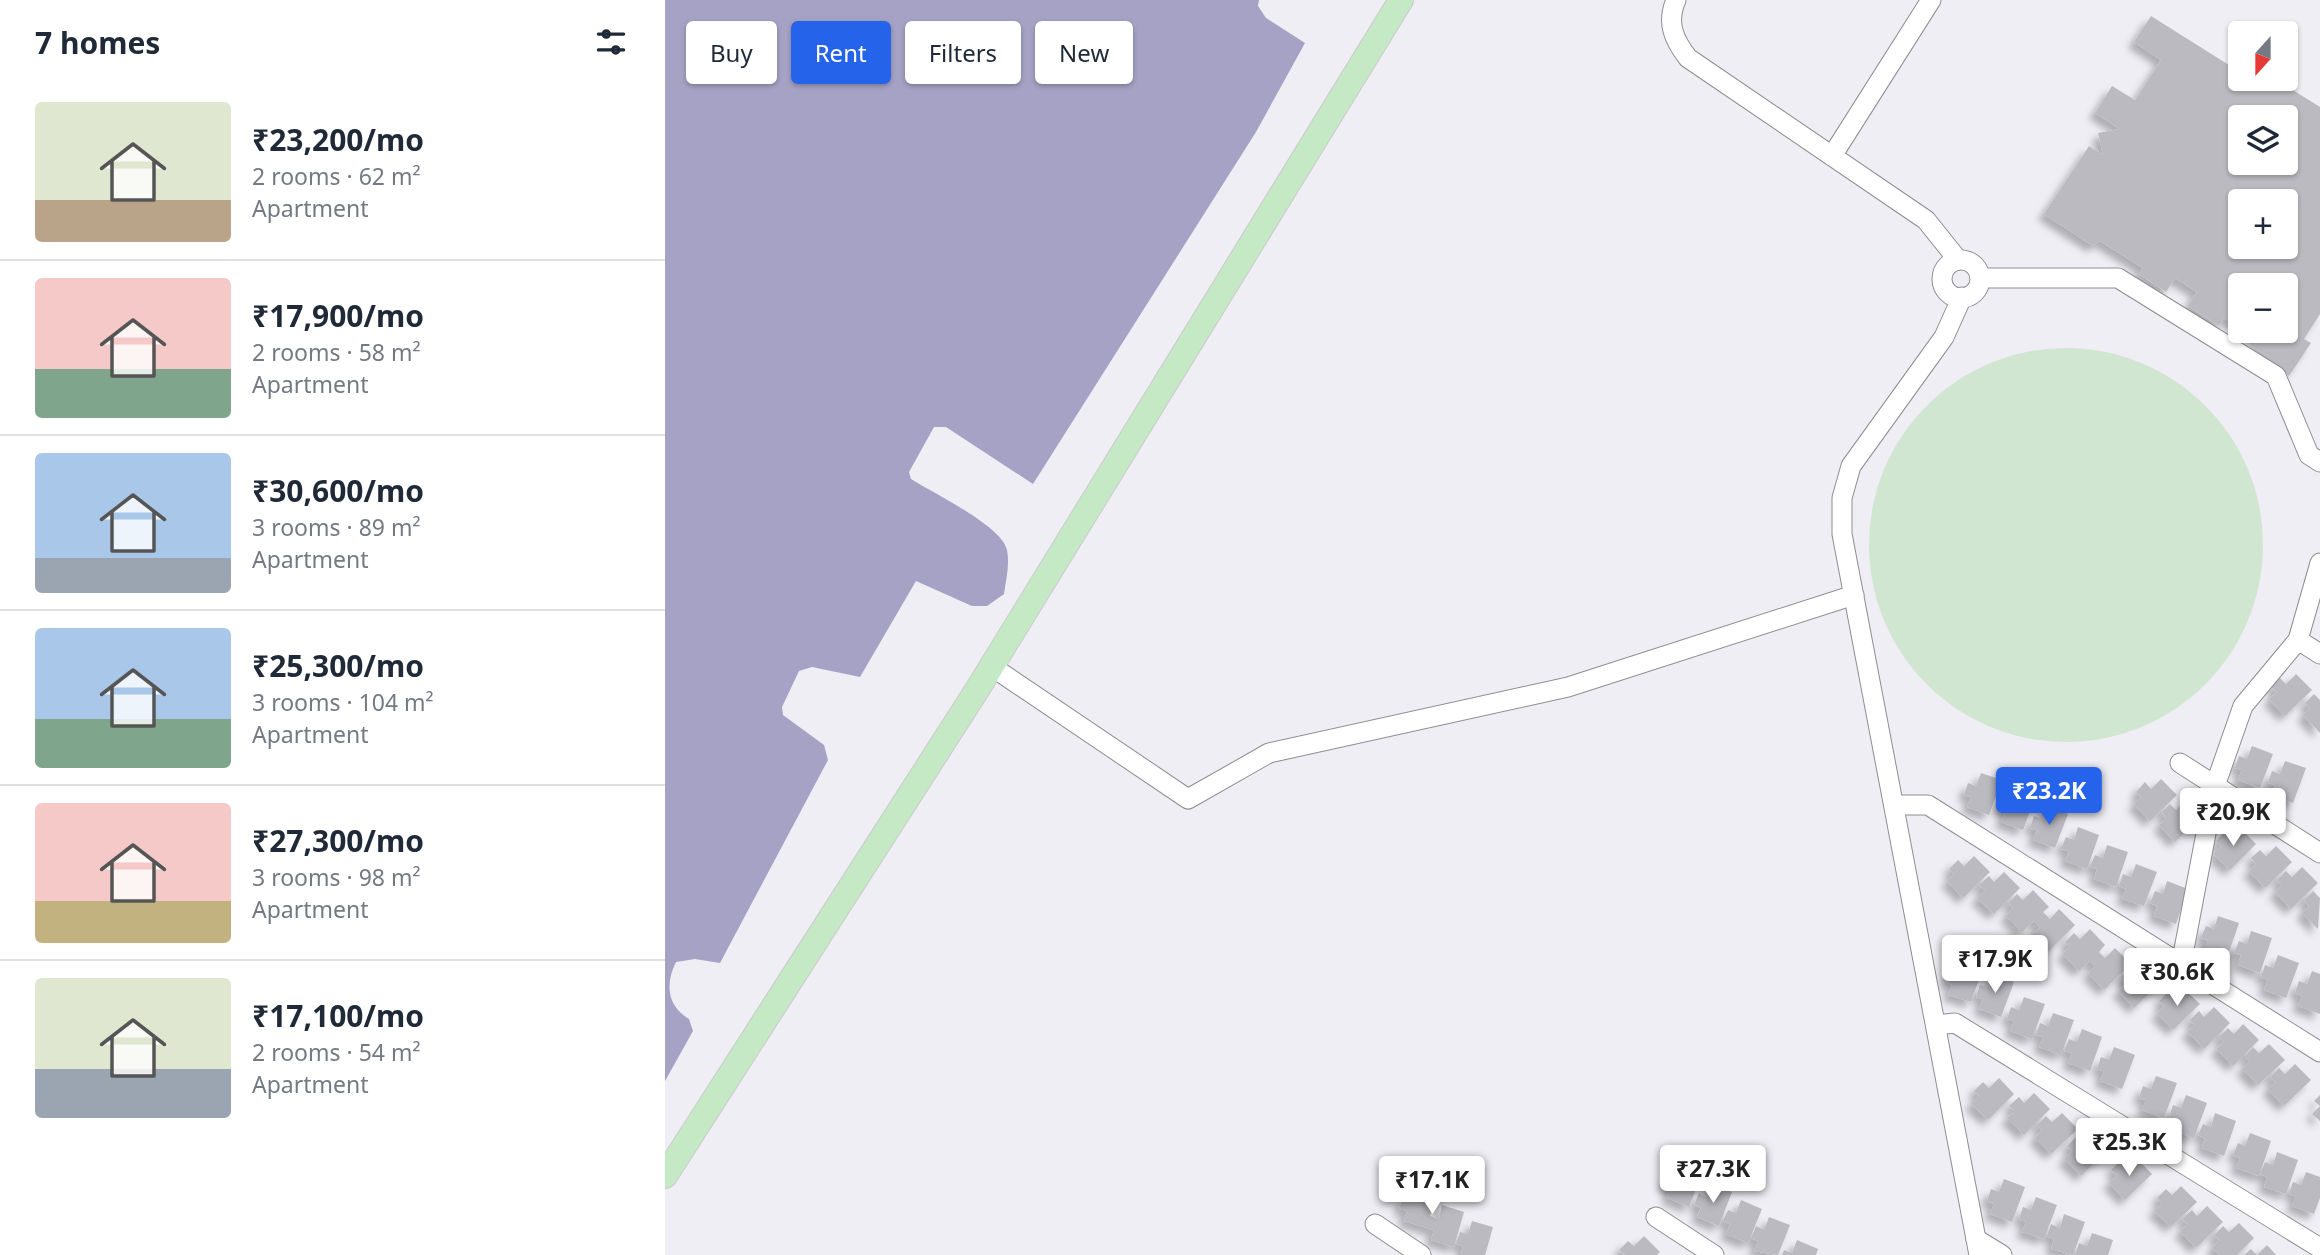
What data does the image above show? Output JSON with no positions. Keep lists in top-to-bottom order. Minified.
{"north":"bottom","page":{"heading":"7 homes","map_buttons":["+","−"],"chip":["Buy","Rent","Filters","New"],"list":[{"name":"₹23,200/mo","note":"2 rooms · 62 m² · Apartment"},{"name":"₹17,900/mo","note":"2 rooms · 58 m² · Apartment"},{"name":"₹30,600/mo","note":"3 rooms · 89 m² · Apartment"},{"name":"₹25,300/mo","note":"3 rooms · 104 m² · Apartment"},{"name":"₹27,300/mo","note":"3 rooms · 98 m² · Apartment"},{"name":"₹17,100/mo","note":"2 rooms · 54 m² · Apartment"}],"price":["₹23.2K","₹20.9K","₹17.9K","₹30.6K","₹25.3K","₹27.3K","₹17.1K"]}}
